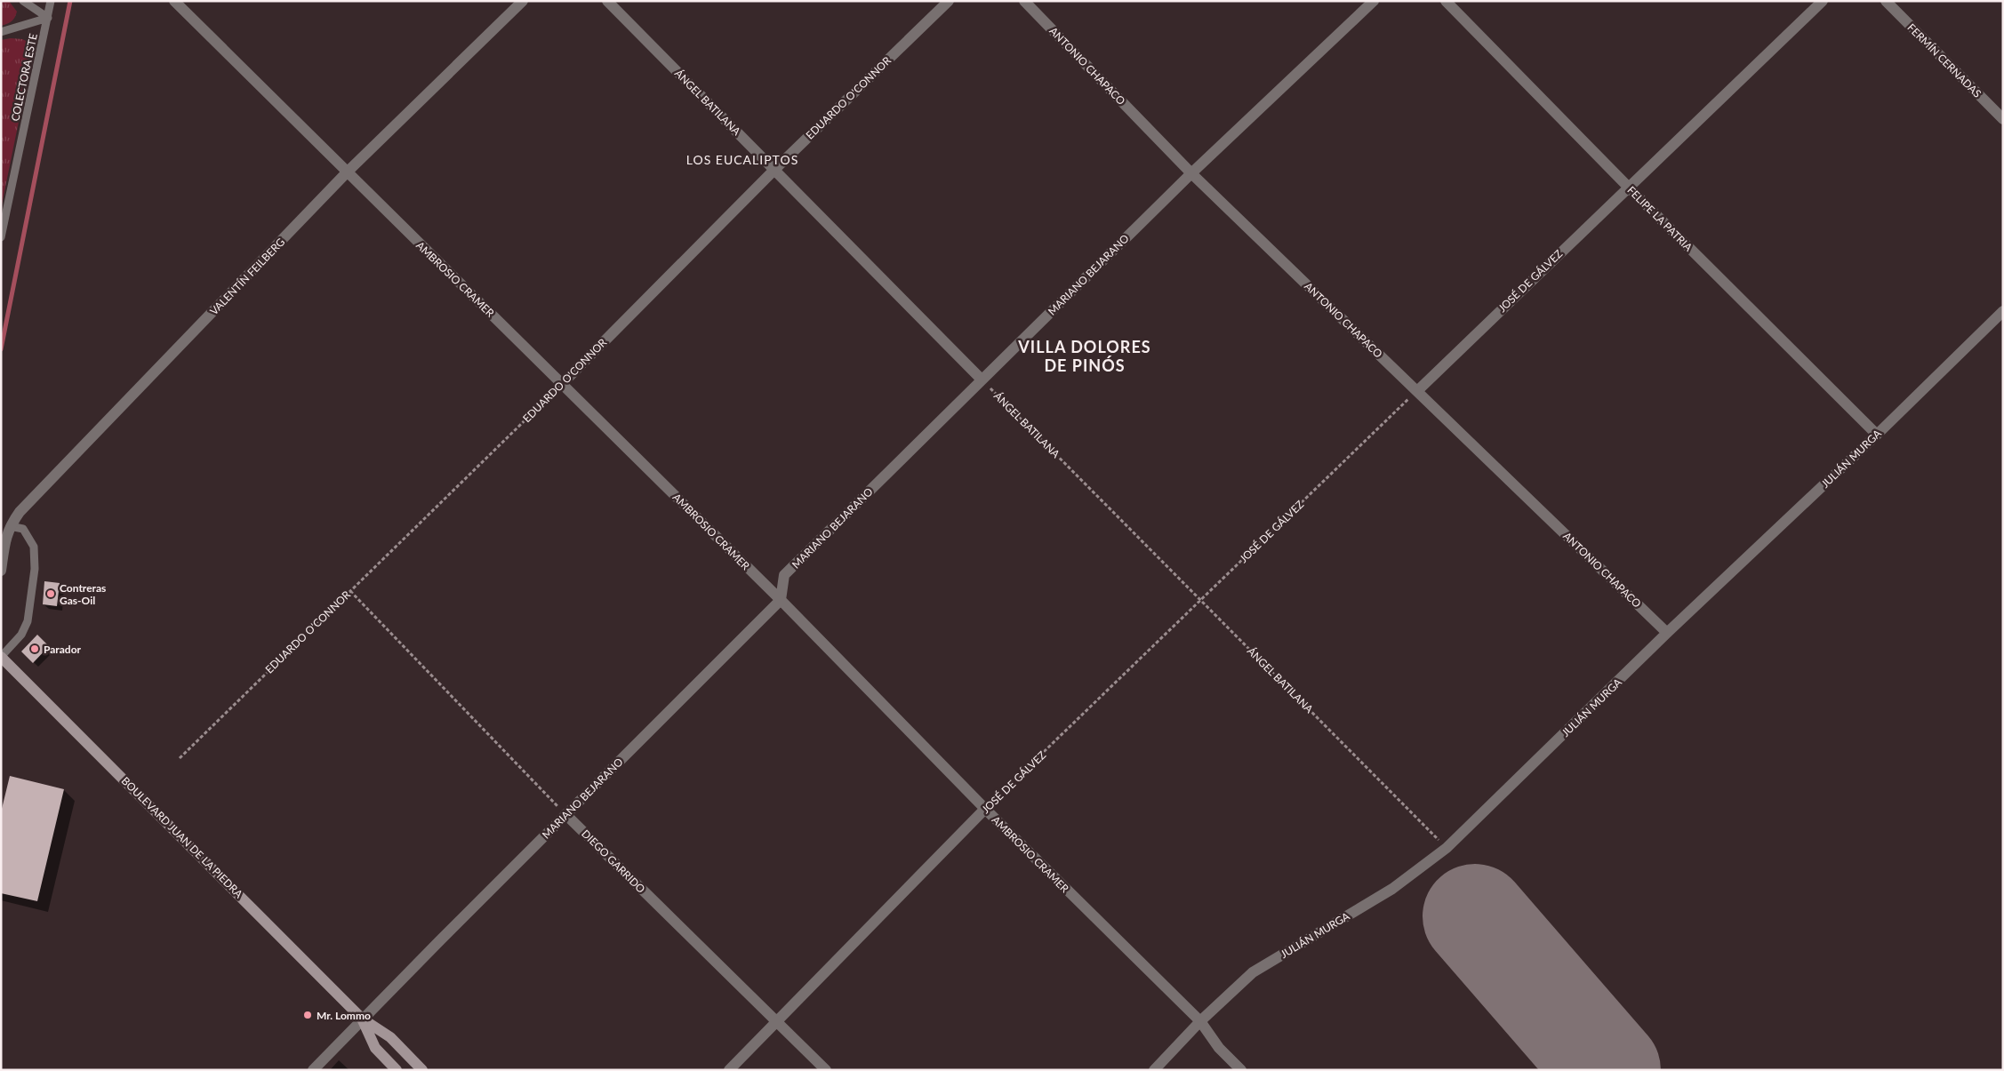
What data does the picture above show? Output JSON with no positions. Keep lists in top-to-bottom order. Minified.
{"streets":{"main road":["BOULEVARD JUAN DE LA PIEDRA"],"street":["FERMÍN CERNADAS","ANTONIO CHAPACO","EDUARDO O'CONNOR","ÁNGEL BATILANA","FELIPE LA PATRIA","MARIANO BEJARANO","VALENTÍN FEILBERG","AMBROSIO CRAMER","JOSÉ DE GÁLVEZ","JULIÁN MURGA","DIEGO GARRIDO"],"lane":["COLECTORA ESTE"]},"crossings":[["ANTONIO CHAPACO","MARIANO BEJARANO"],["ANTONIO CHAPACO","JOSÉ DE GÁLVEZ"],["ANTONIO CHAPACO","JULIÁN MURGA"],["EDUARDO O'CONNOR","ÁNGEL BATILANA"],["EDUARDO O'CONNOR","AMBROSIO CRAMER"],["ÁNGEL BATILANA","MARIANO BEJARANO"],["ÁNGEL BATILANA","JOSÉ DE GÁLVEZ"],["ÁNGEL BATILANA","JULIÁN MURGA"],["FELIPE LA PATRIA","JOSÉ DE GÁLVEZ"],["FELIPE LA PATRIA","JULIÁN MURGA"],["MARIANO BEJARANO","AMBROSIO CRAMER"],["MARIANO BEJARANO","BOULEVARD JUAN DE LA PIEDRA"],["MARIANO BEJARANO","DIEGO GARRIDO"],["VALENTÍN FEILBERG","AMBROSIO CRAMER"],["AMBROSIO CRAMER","JOSÉ DE GÁLVEZ"],["AMBROSIO CRAMER","JULIÁN MURGA"],["JOSÉ DE GÁLVEZ","DIEGO GARRIDO"]],"districts":["LOS EUCALIPTOS","VILLA DOLORES DE PINÓS"],"places":["Contreras Gas-Oil","Parador","Mr. Lommo"]}
